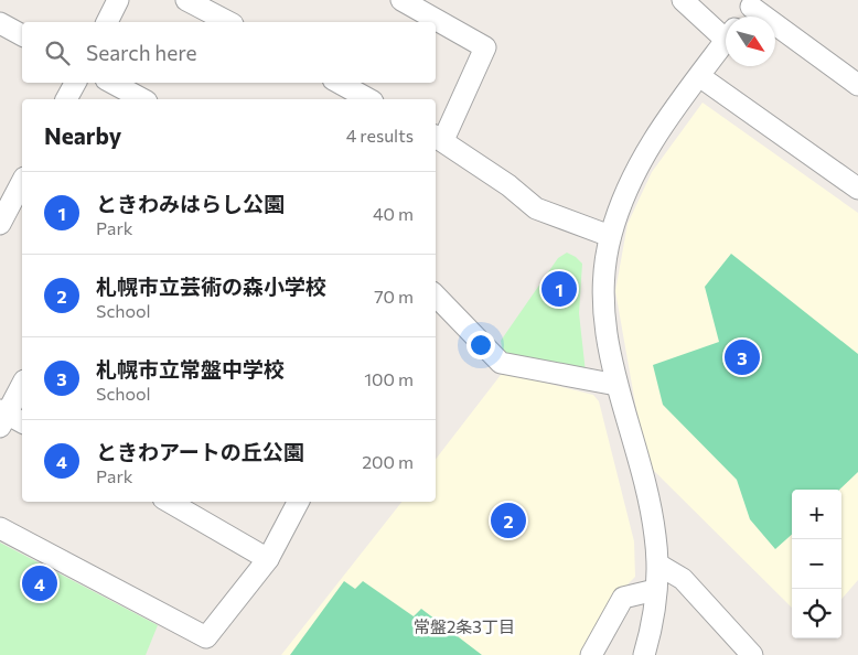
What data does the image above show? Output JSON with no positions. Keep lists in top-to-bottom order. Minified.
{"districts":["常盤2条3丁目"],"north":"bottom right","page":{"search":"Search here","heading":["Nearby","4 results"],"list":[{"mark":"1","name":"ときわみはらし公園","note":"Park","value":"40 m"},{"mark":"2","name":"札幌市立芸術の森小学校","note":"School","value":"70 m"},{"mark":"3","name":"札幌市立常盤中学校","note":"School","value":"100 m"},{"mark":"4","name":"ときわアートの丘公園","note":"Park","value":"200 m"}],"pins":["1","3","2","4"],"map_buttons":["+","−"]}}
